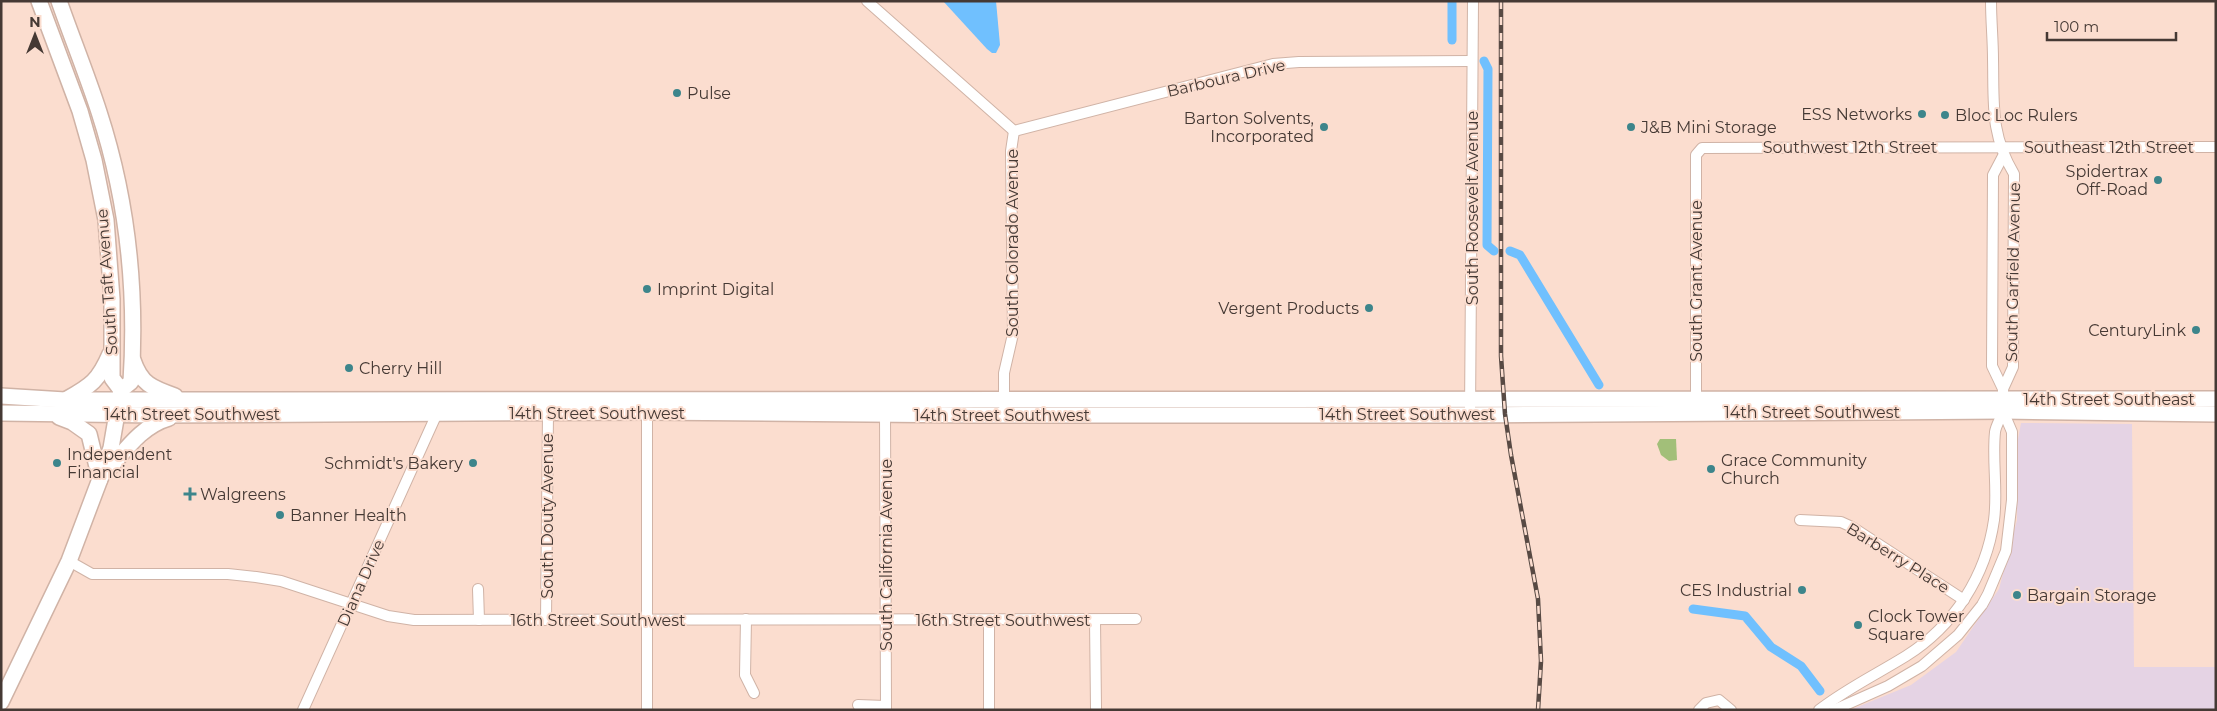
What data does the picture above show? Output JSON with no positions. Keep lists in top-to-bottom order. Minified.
{"streets":{"main road":["South Taft Avenue","14th Street Southeast","14th Street Southwest"],"street":["Barboura Drive","Southwest 12th Street","Southeast 12th Street","South Roosevelt Avenue","South Colorado Avenue","South Garfield Avenue","South Grant Avenue","South Douty Avenue","South California Avenue","Barberry Place","Diana Drive","16th Street Southwest"]},"crossings":[["Barboura Drive","South Roosevelt Avenue"],["Barboura Drive","South Colorado Avenue"],["Southwest 12th Street","Southeast 12th Street"],["Southwest 12th Street","South Garfield Avenue"],["Southwest 12th Street","South Grant Avenue"],["Southeast 12th Street","South Garfield Avenue"],["South Roosevelt Avenue","14th Street Southwest"],["South Colorado Avenue","14th Street Southwest"],["South Garfield Avenue","14th Street Southeast"],["South Garfield Avenue","14th Street Southwest"],["South Grant Avenue","14th Street Southwest"],["South Taft Avenue","14th Street Southwest"],["South Taft Avenue","16th Street Southwest"],["14th Street Southeast","14th Street Southwest"],["14th Street Southwest","South Douty Avenue"],["14th Street Southwest","South California Avenue"],["14th Street Southwest","Diana Drive"],["South Douty Avenue","16th Street Southwest"],["South California Avenue","16th Street Southwest"],["Diana Drive","16th Street Southwest"]],"places":{"other":["Pulse","ESS Networks","Bloc Loc Rulers","Barton Solvents, Incorporated","J&B Mini Storage","Spidertrax Off-Road","Imprint Digital","Vergent Products","CenturyLink","Cherry Hill","Independent Financial","Schmidt's Bakery","Grace Community Church","Banner Health","CES Industrial","Bargain Storage","Clock Tower Square"],"health":["Walgreens"]},"scale_bar":"100 m","north":"top"}
